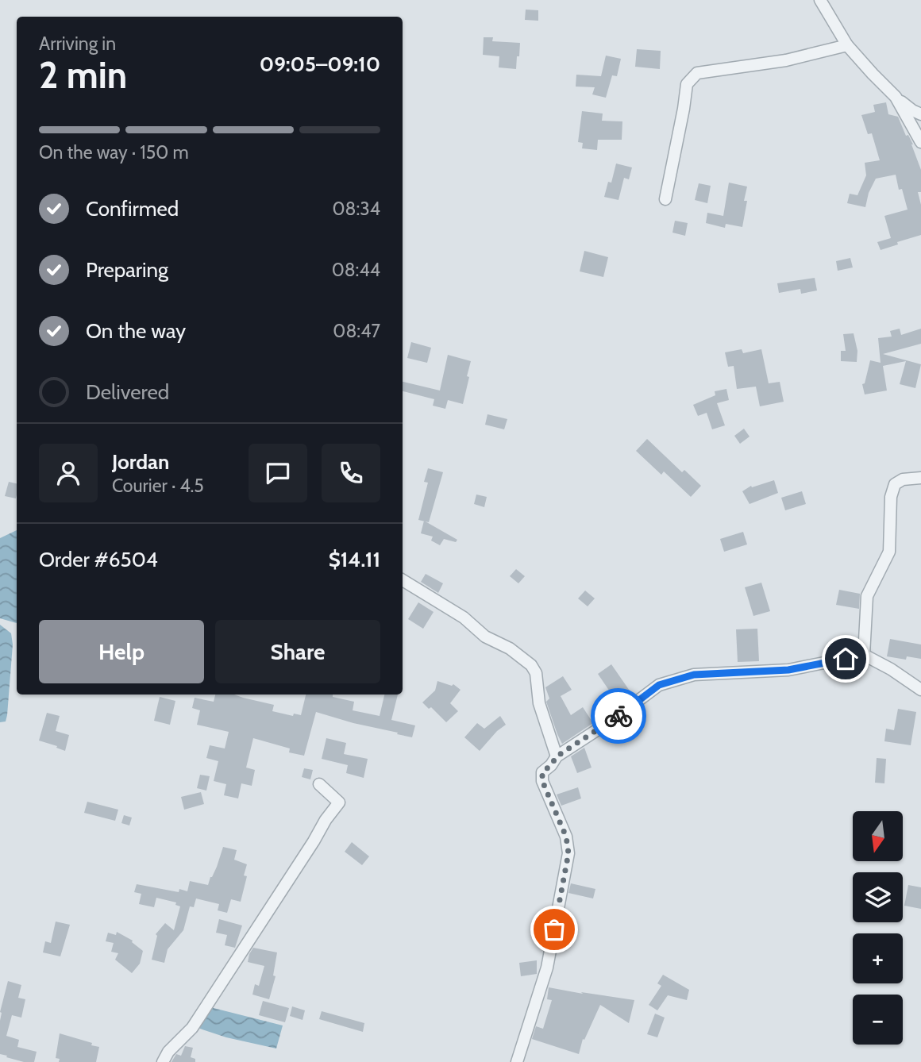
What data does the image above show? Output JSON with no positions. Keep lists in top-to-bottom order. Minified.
{"north":"bottom","page":{"heading":["2 min","Arriving in","09:05–09:10"],"panel":["Jordan","Courier · 4.5","Order #6504","$14.11"],"bar":"On the way · 150 m","list":[["Confirmed","08:34"],["Preparing","08:44"],["On the way","08:47"],"Delivered"],"buttons":["Help","Share"],"map_buttons":["+","−"]}}
